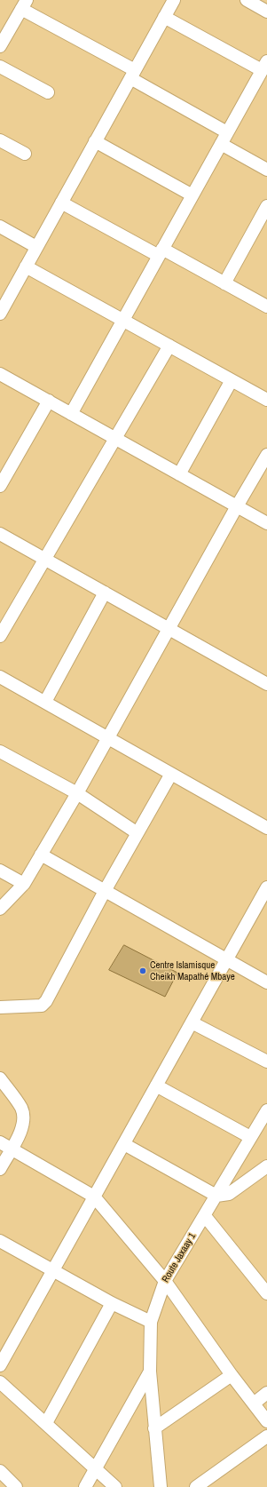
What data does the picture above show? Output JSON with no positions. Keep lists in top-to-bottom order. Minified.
{"streets":{"street":["Route Jaxaay 1"]},"places":["Centre Islamisque Cheikh Mapathé Mbaye"]}
